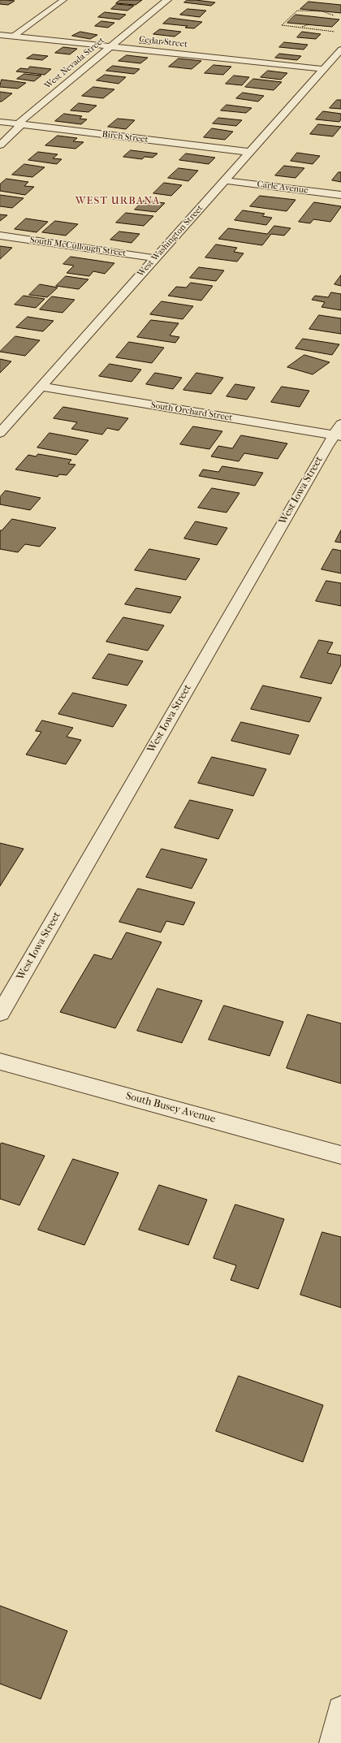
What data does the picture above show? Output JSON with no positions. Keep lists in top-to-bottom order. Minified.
{"streets":{"street":["Cedar Street","West Nevada Street","Birch Street","Carle Avenue","West Washington Street","South McCullough Street","South Orchard Street","West Iowa Street","South Busey Avenue"]},"crossings":[["Cedar Street","West Nevada Street"],["Cedar Street","West Washington Street"],["West Nevada Street","Birch Street"],["Birch Street","West Washington Street"],["Carle Avenue","West Washington Street"],["West Washington Street","South McCullough Street"],["West Washington Street","South Orchard Street"],["South Orchard Street","West Iowa Street"]],"districts":["WEST URBANA"]}
